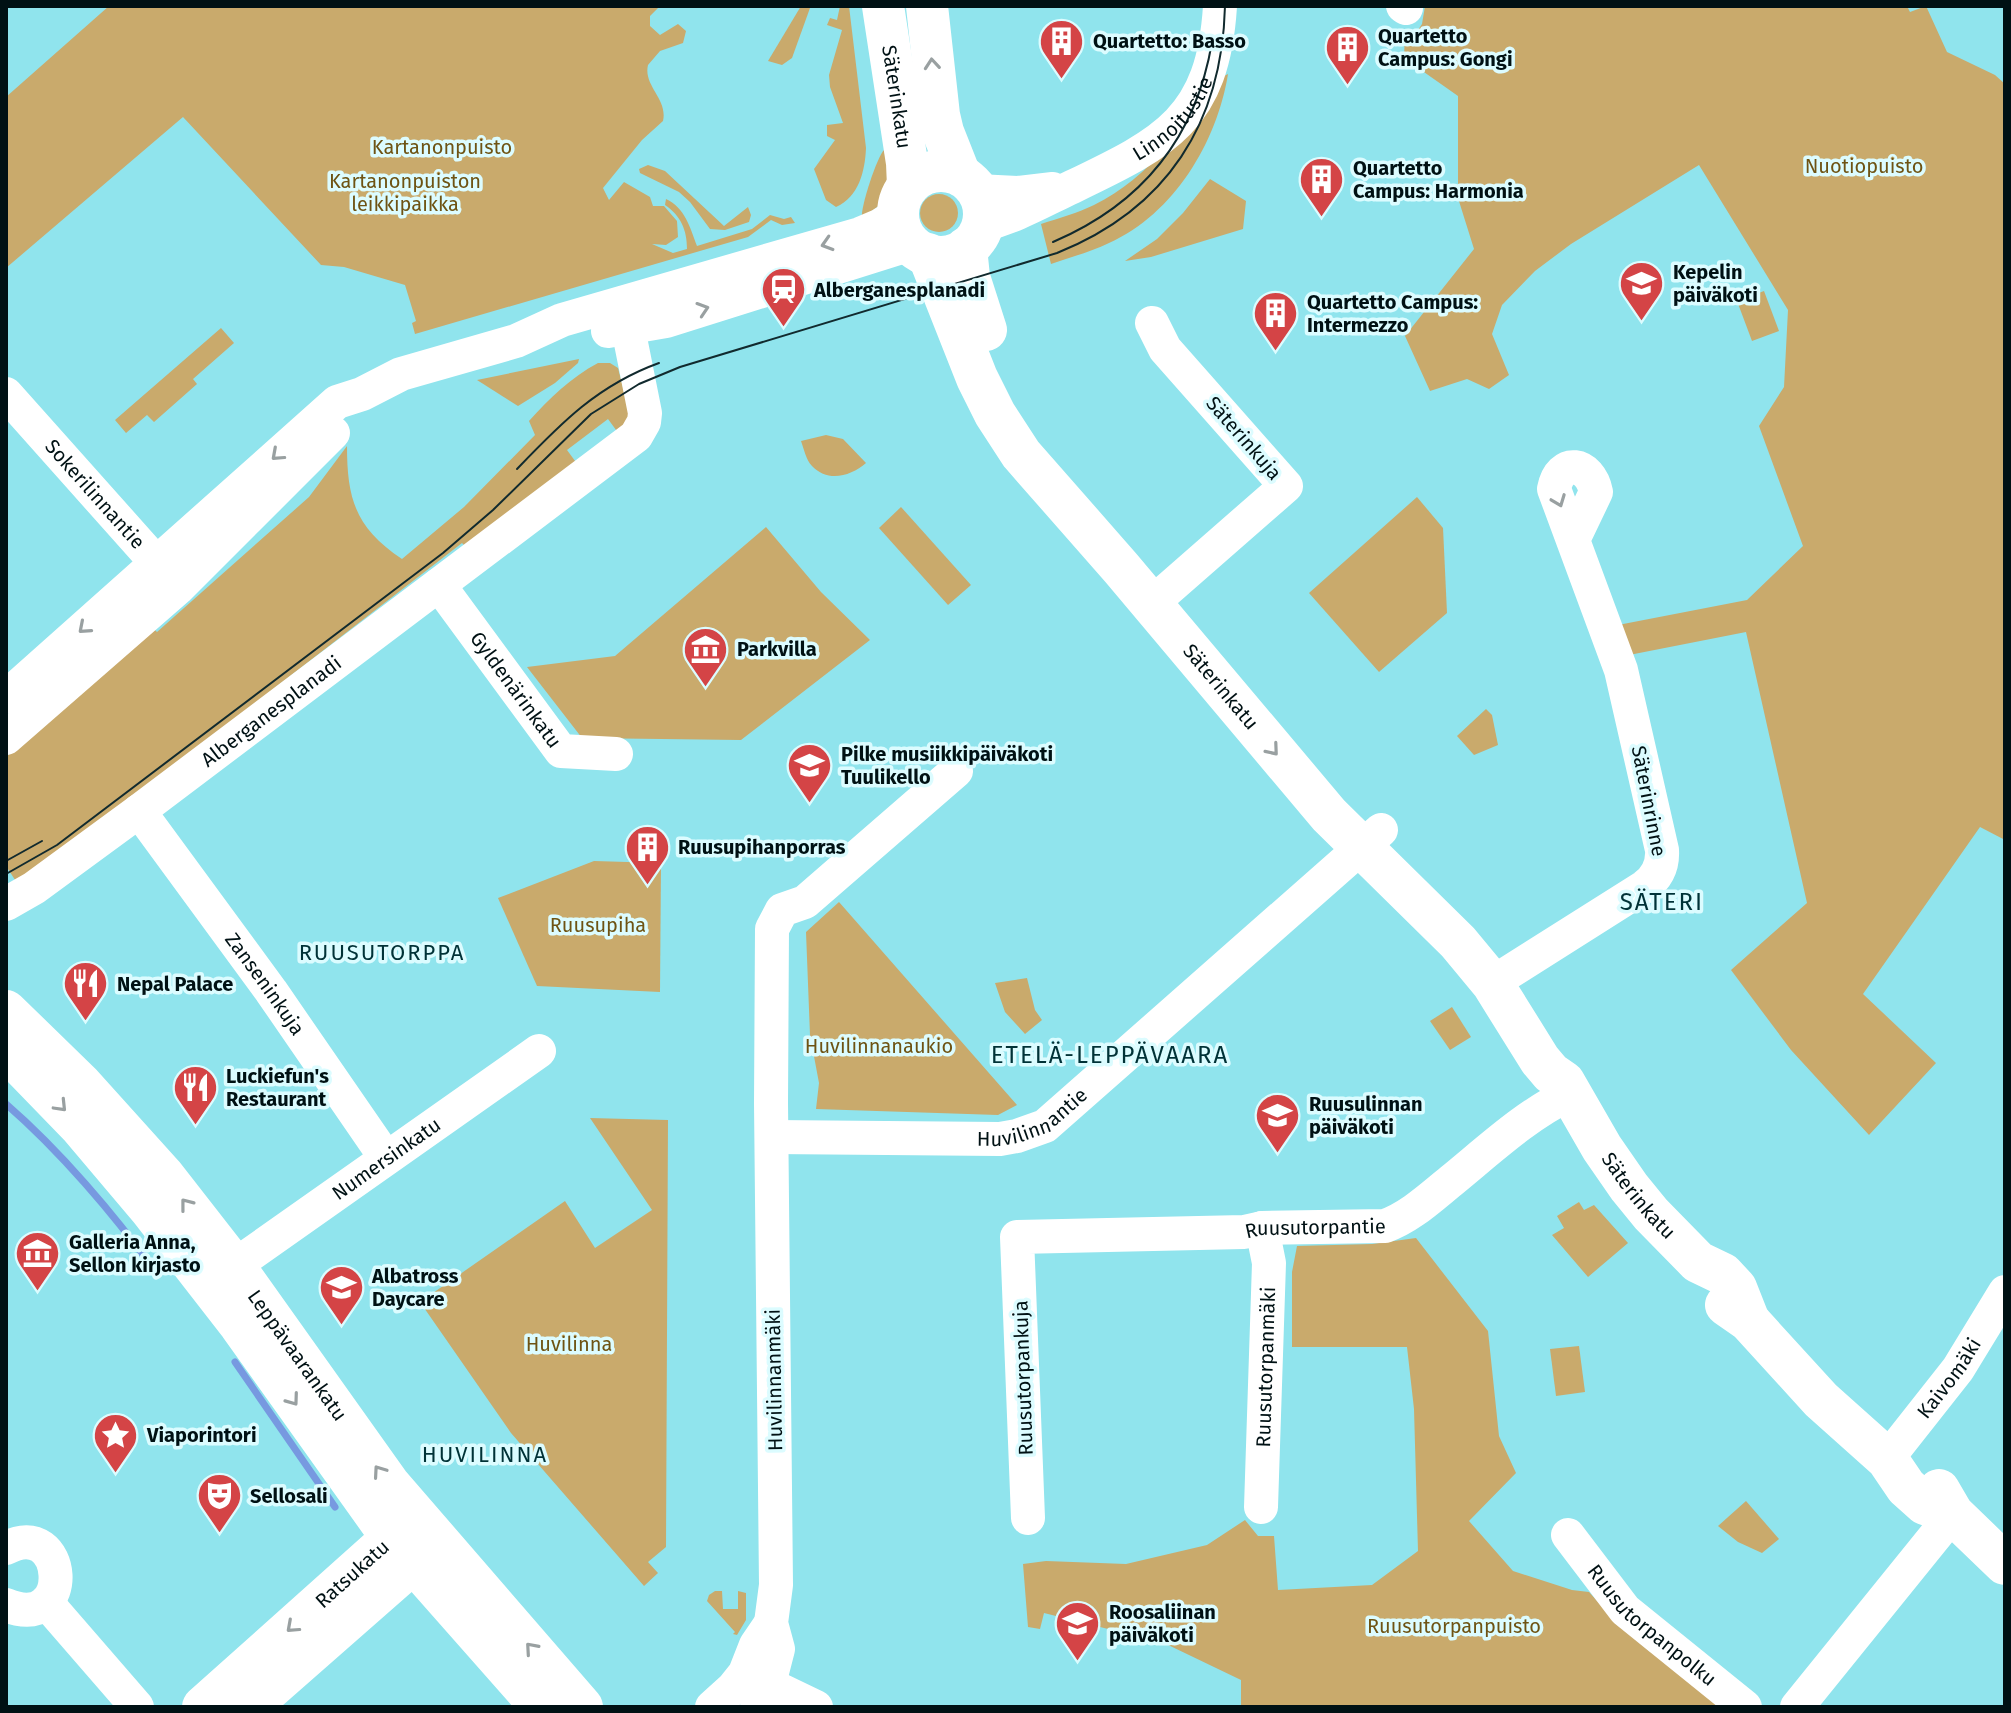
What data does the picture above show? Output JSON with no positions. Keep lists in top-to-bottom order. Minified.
{"streets":{"main road":["Säterinkatu","Leppävaarankatu","Ratsukatu"],"street":["Linnoitustie","Säterinkuja","Sokerilinnantie","Gyldenärinkatu","Alberganesplanadi","Säterinrinne","Zanseninkuja","Huvilinnantie","Numersinkatu","Ruusutorpantie","Ruusutorpanmäki","Kaivomäki","Ruusutorpankuja","Huvilinnanmäki","Ruusutorpanpolku"]},"crossings":[["Säterinkatu","Linnoitustie"],["Säterinkatu","Säterinkuja"],["Säterinkatu","Säterinrinne"],["Säterinkatu","Huvilinnantie"],["Säterinkatu","Ruusutorpantie"],["Säterinkatu","Kaivomäki"],["Gyldenärinkatu","Alberganesplanadi"],["Alberganesplanadi","Zanseninkuja"],["Zanseninkuja","Numersinkatu"],["Huvilinnantie","Huvilinnanmäki"],["Numersinkatu","Leppävaarankatu"],["Ruusutorpantie","Ruusutorpanmäki"],["Ruusutorpantie","Ruusutorpankuja"],["Leppävaarankatu","Ratsukatu"]],"districts":["SÄTERI","RUUSUTORPPA","ETELÄ-LEPPÄVAARA","HUVILINNA"],"parks":["Kartanonpuisto","Nuotiopuisto","Kartanonpuiston leikkipaikka","Ruusupiha","Huvilinnanaukio","Huvilinna","Ruusutorpanpuisto"],"places":{"building":["Quartetto: Basso","Quartetto Campus: Gongi","Quartetto Campus: Harmonia","Quartetto Campus: Intermezzo","Ruusupihanporras"],"school or university":["Kepelin päiväkoti","Pilke musiikkipäiväkoti Tuulikello","Ruusulinnan päiväkoti","Albatross Daycare","Roosaliinan päiväkoti"],"station":["Alberganesplanadi"],"museum":["Parkvilla","Galleria Anna, Sellon kirjasto"],"restaurant":["Nepal Palace","Luckiefun's Restaurant"],"place":["Viaporintori"],"theatre":["Sellosali"]}}
